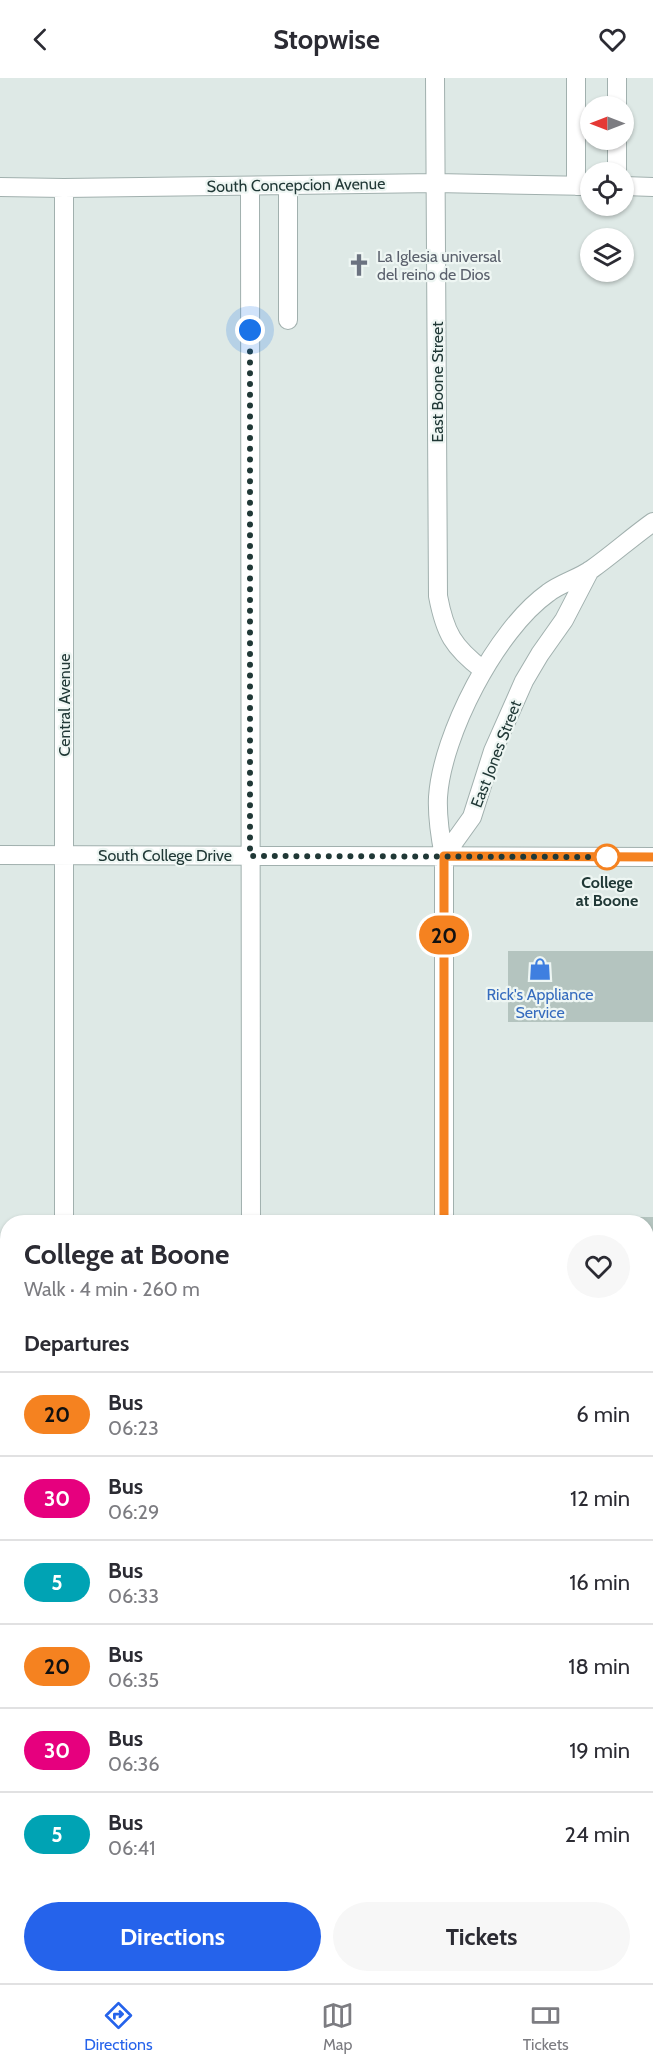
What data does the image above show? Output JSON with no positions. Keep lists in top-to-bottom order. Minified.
{"streets":{"street":["South Concepcion Avenue","East Boone Street","Central Avenue","East Jones Street","South College Drive"]},"crossings":[["South Concepcion Avenue","East Boone Street"],["South Concepcion Avenue","Central Avenue"],["East Boone Street","East Jones Street"],["Central Avenue","South College Drive"],["East Jones Street","South College Drive"]],"places":{"church":["La Iglesia universal del reino de Dios"],"other":["College at Boone"],"shop":["Rick's Appliance Service"]},"lines":["bus line 20"],"north":"left","page":{"header":"Stopwise","on_map":"20","heading":[["College at Boone","Walk · 4 min · 260 m"],"Departures"],"list":[{"mark":"20","name":"Bus","note":"06:23","value":"6 min"},{"mark":"30","name":"Bus","note":"06:29","value":"12 min"},{"mark":"5","name":"Bus","note":"06:33","value":"16 min"},{"mark":"20","name":"Bus","note":"06:35","value":"18 min"},{"mark":"30","name":"Bus","note":"06:36","value":"19 min"},{"mark":"5","name":"Bus","note":"06:41","value":"24 min"}],"buttons":["Directions","Tickets"],"tabs":["Directions","Map","Tickets"]}}
